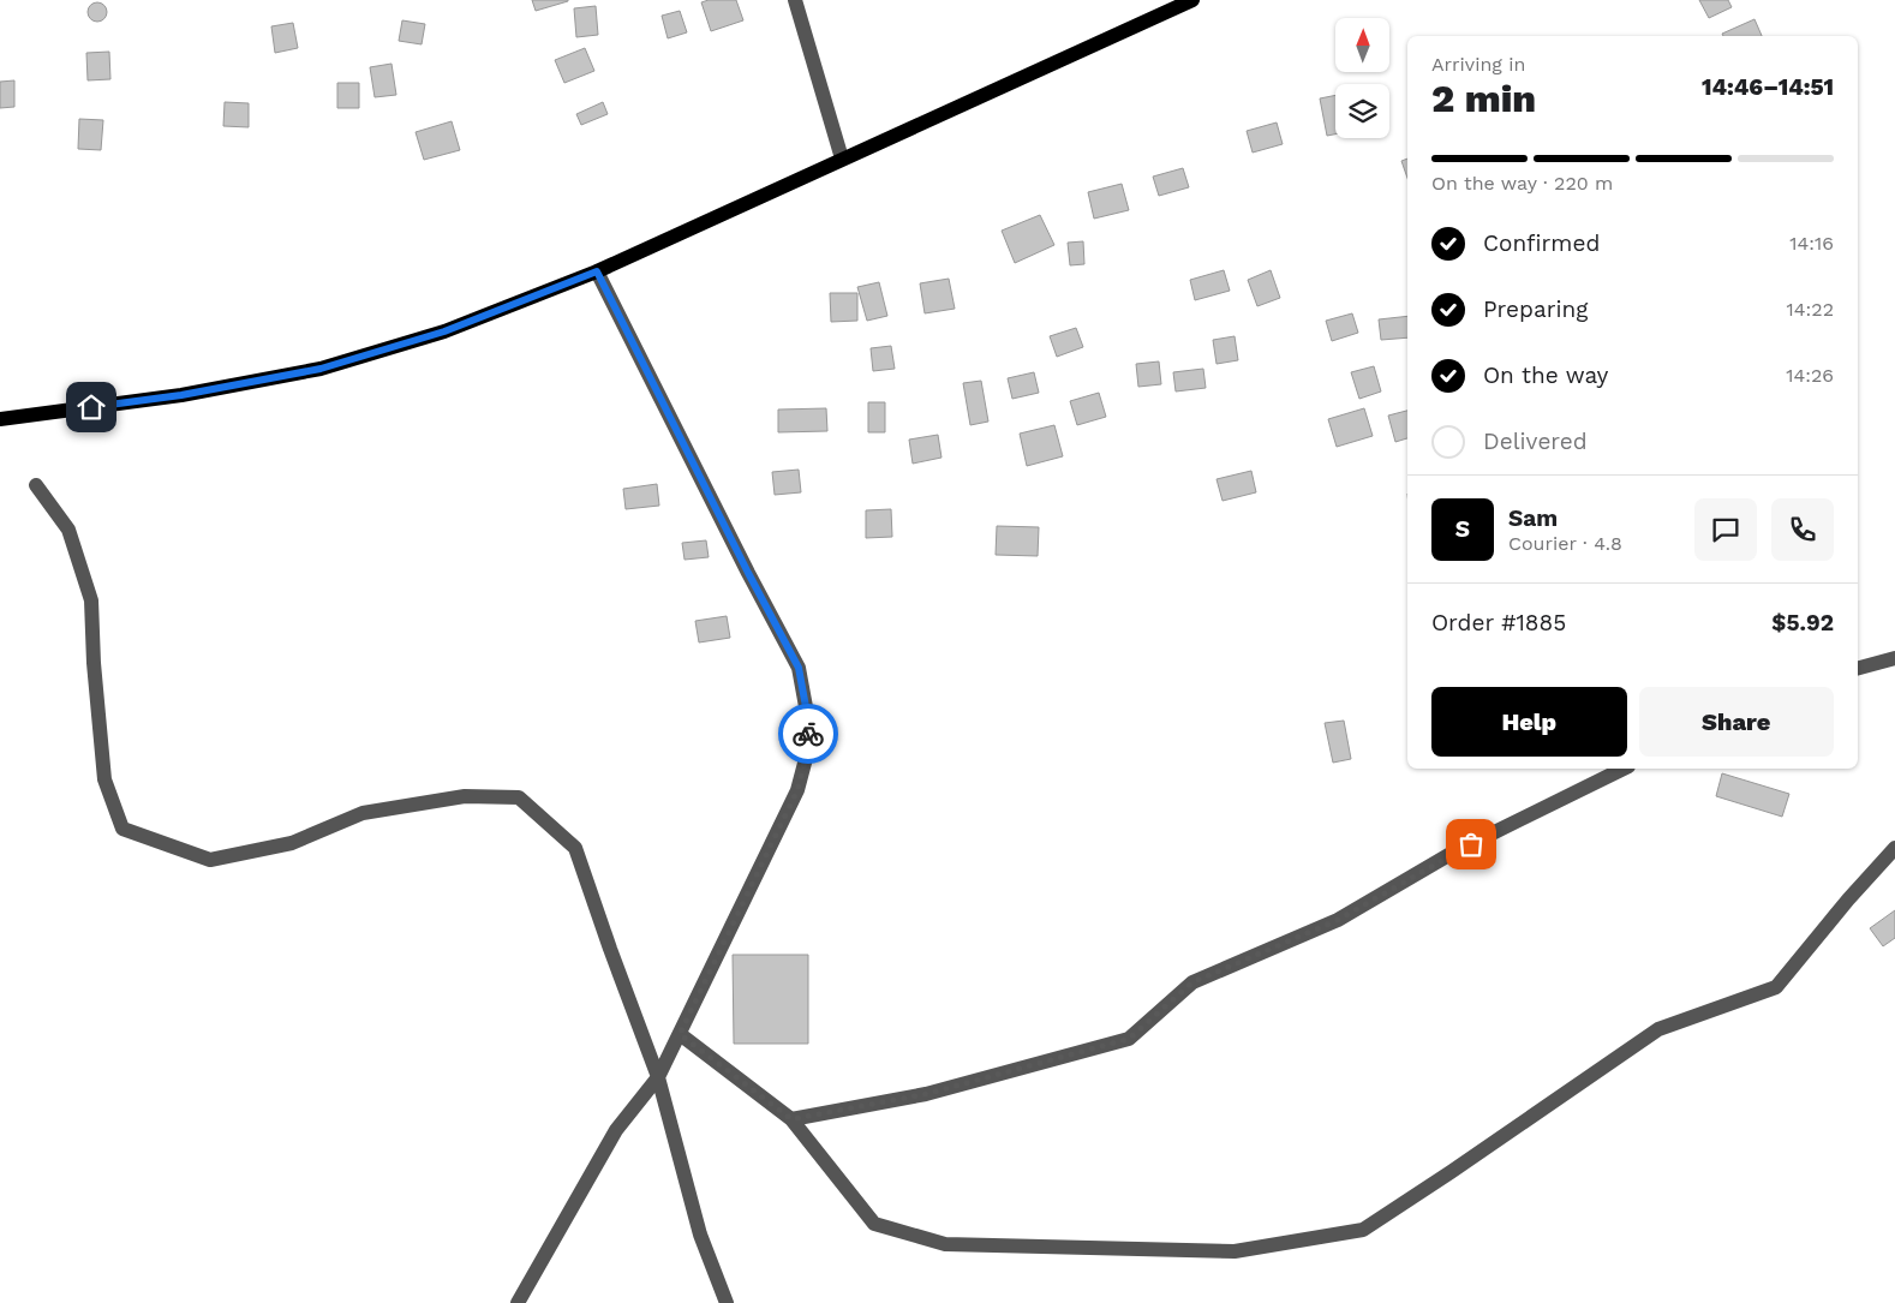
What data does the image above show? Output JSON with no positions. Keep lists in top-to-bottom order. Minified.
{"north":"top","page":{"heading":["2 min","Arriving in","14:46–14:51"],"panel":["Sam","Courier · 4.8","Order #1885","$5.92"],"bar":"On the way · 220 m","list":[["Confirmed","14:16"],["Preparing","14:22"],["On the way","14:26"],"Delivered"],"round":"S","buttons":["Help","Share"]}}
